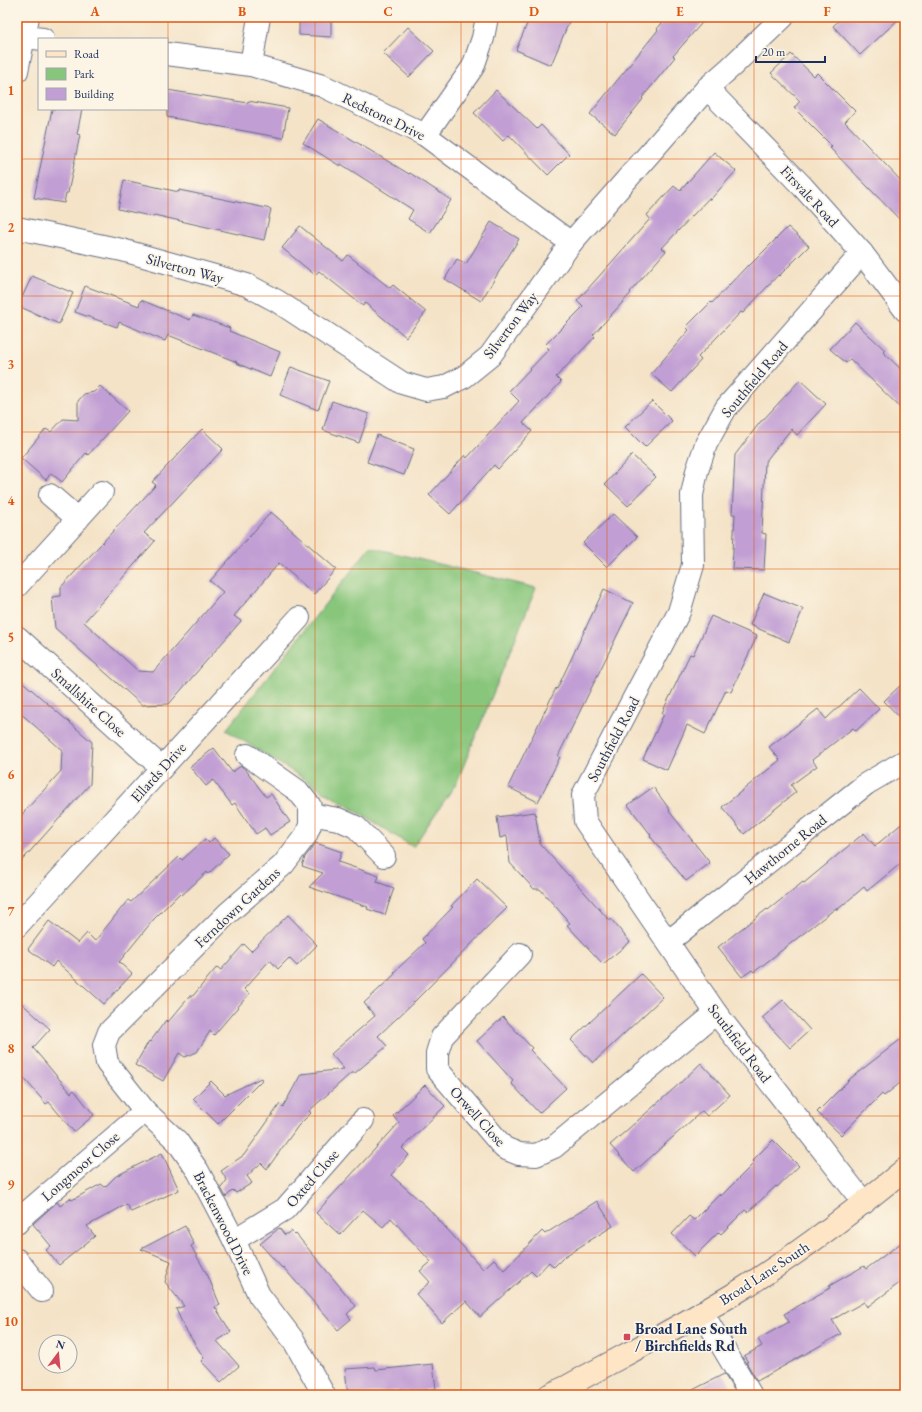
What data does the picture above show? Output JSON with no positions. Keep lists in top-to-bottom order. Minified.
{"streets":{"street":["Redstone Drive","Firsvale Road","Silverton Way","Southfield Road","Smallshire Close","Ellards Drive","Hawthorne Road","Ferndown Gardens","Orwell Close","Longmoor Close","Oxted Close","Brackenwood Drive","Broad Lane South"]},"crossings":[["Redstone Drive","Silverton Way"],["Firsvale Road","Silverton Way"],["Firsvale Road","Southfield Road"],["Southfield Road","Hawthorne Road"],["Southfield Road","Orwell Close"],["Southfield Road","Broad Lane South"],["Smallshire Close","Ellards Drive"],["Ferndown Gardens","Brackenwood Drive"],["Longmoor Close","Brackenwood Drive"],["Oxted Close","Brackenwood Drive"]],"places":{"transit":["Broad Lane South / Birchfields Rd"]},"legend":["Road","Park","Building"],"scale_bar":"20 m","north":"top","grid":{"columns":["A","B","C","D","E","F"],"rows":["1","2","3","4","5","6","7","8","9","10"]}}
